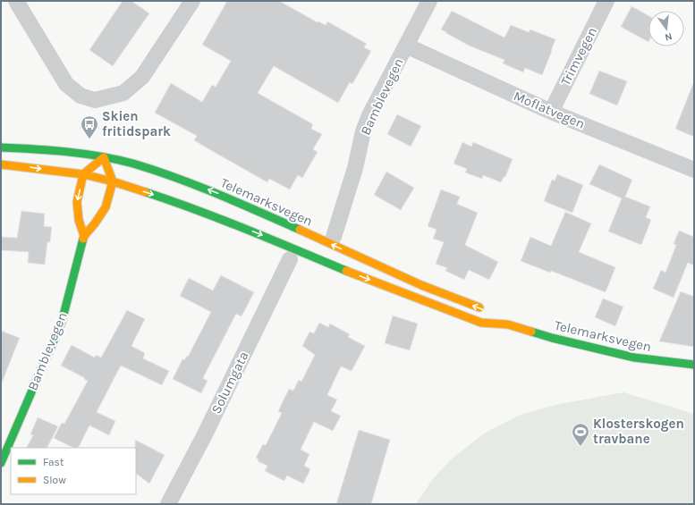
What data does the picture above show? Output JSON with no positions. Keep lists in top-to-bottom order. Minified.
{"streets":{"main road":["Bamblevegen","Telemarksvegen"],"street":["Trimvegen","Moflatvegen","Solumgata"]},"crossings":[["Trimvegen","Moflatvegen"],["Bamblevegen","Moflatvegen"],["Bamblevegen","Telemarksvegen"]],"places":{"bus stop":["Skien fritidspark"],"sports":["Klosterskogen travbane"]},"legend":["Fast","Slow"],"north":"bottom"}
